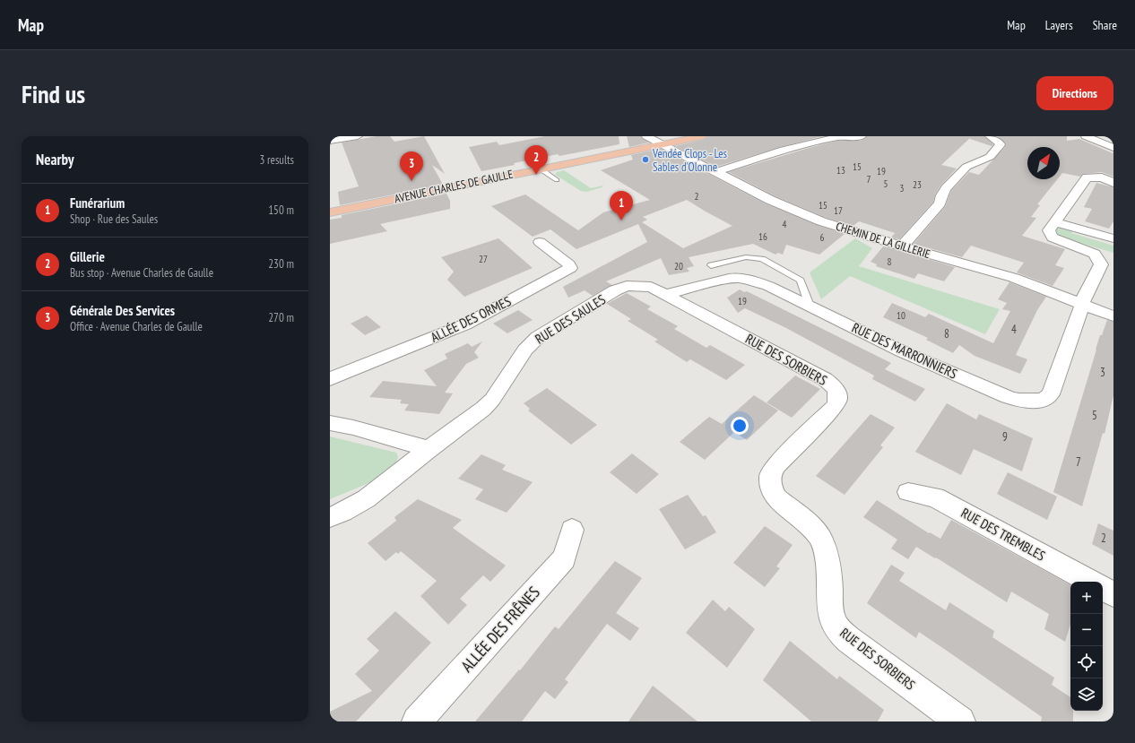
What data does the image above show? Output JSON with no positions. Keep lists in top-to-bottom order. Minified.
{"streets":{"main road":["AVENUE CHARLES DE GAULLE"],"street":["CHEMIN DE LA GILLERIE","ALLÉE DES ORMES","RUE DES SAULES","RUE DES MARRONNIERS","RUE DES SORBIERS","RUE DES TREMBLES","ALLÉE DES FRÊNES"]},"crossings":[["AVENUE CHARLES DE GAULLE","CHEMIN DE LA GILLERIE"],["CHEMIN DE LA GILLERIE","RUE DES MARRONNIERS"],["RUE DES SAULES","RUE DES MARRONNIERS"],["RUE DES SAULES","RUE DES SORBIERS"],["RUE DES MARRONNIERS","RUE DES SORBIERS"]],"places":["Vendée Clops - Les Sables d'Olonne"],"house_numbers":["15","13","19","7","5","23","3","2","15","17","4","16","6","27","8","20","19","10","4","8","3","5","9","7","2"],"north":"top right","page":{"header":"Map","nav":["Map","Layers","Share"],"buttons":"Directions","title":"Find us","heading":["Nearby","3 results"],"pins":["2","3","1"],"list":[{"mark":"1","name":"Funérarium","note":"Shop · Rue des Saules","value":"150 m"},{"mark":"2","name":"Gillerie","note":"Bus stop · Avenue Charles de Gaulle","value":"230 m"},{"mark":"3","name":"Générale Des Services","note":"Office · Avenue Charles de Gaulle","value":"270 m"}],"map_buttons":["+","−"]}}
